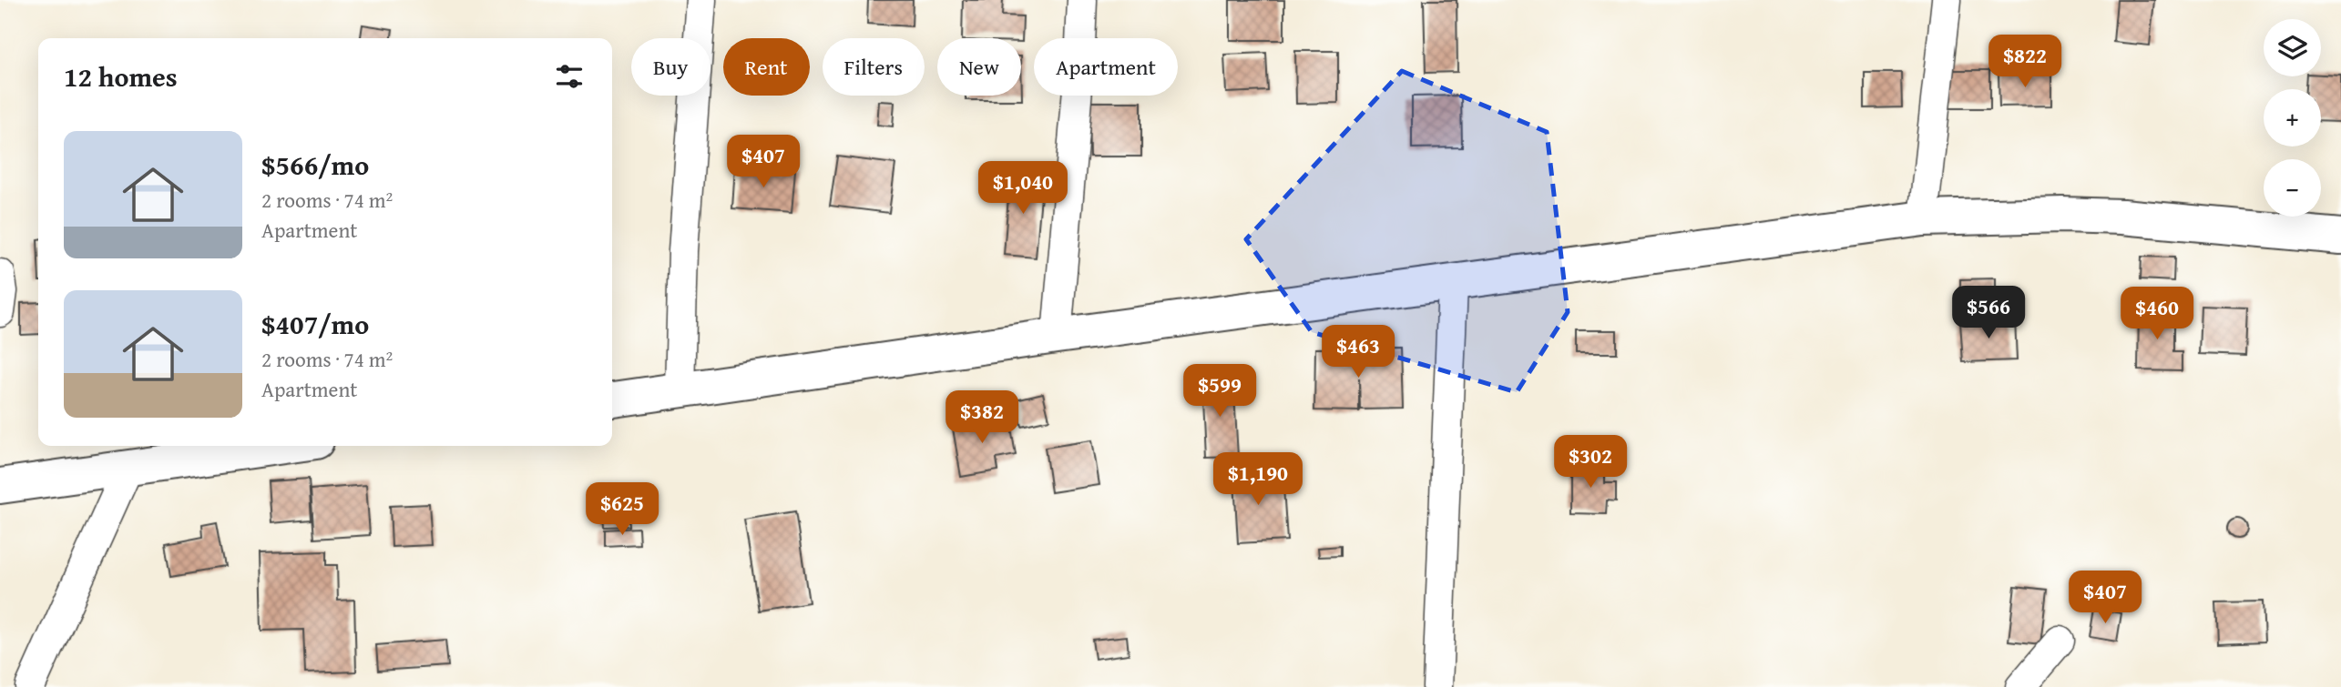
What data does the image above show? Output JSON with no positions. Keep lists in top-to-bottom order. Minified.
{"page":{"map_buttons":["+","−"],"price":["$822","$407","$1,040","$566","$460","$463","$599","$382","$302","$1,190","$625","$407"],"chip":["Buy","Rent","Filters","New","Apartment"],"heading":"12 homes","list":[{"name":"$566/mo","note":"2 rooms · 74 m² · Apartment"},{"name":"$407/mo","note":"2 rooms · 74 m² · Apartment"}]}}
